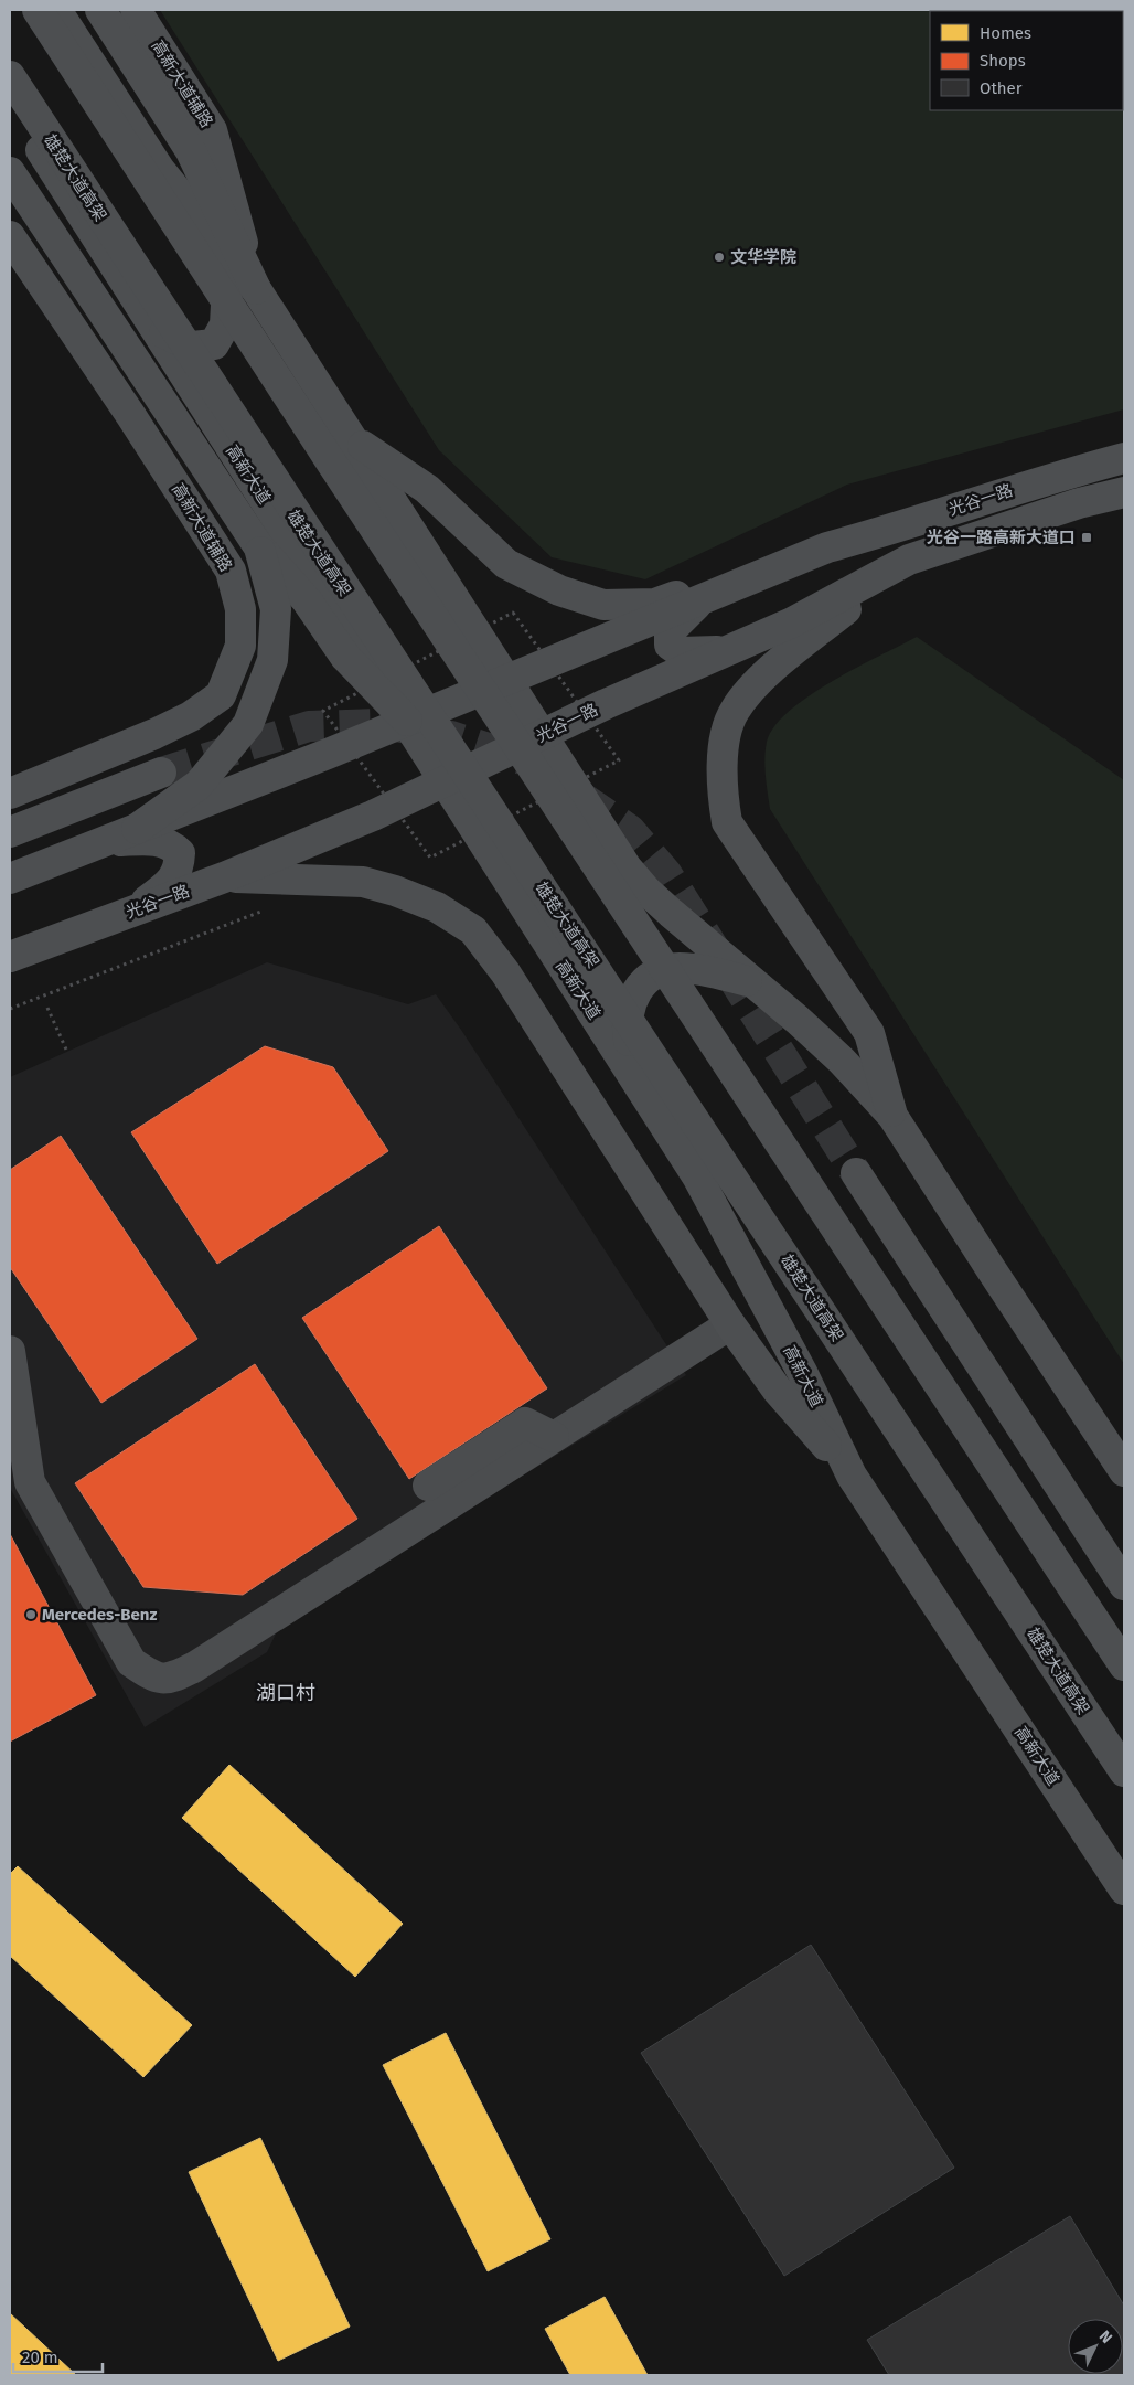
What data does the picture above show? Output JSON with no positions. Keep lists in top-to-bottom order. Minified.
{"streets":{"main road":["高新大道辅路","雄楚大道高架","高新大道","光谷一路"]},"crossings":[["高新大道","光谷一路"]],"districts":["湖口村"],"places":{"other":["文华学院","Mercedes-Benz"],"transit":["光谷一路高新大道口"]},"legend":["Homes","Shops","Other"],"scale_bar":"20 m","north":"top right"}
